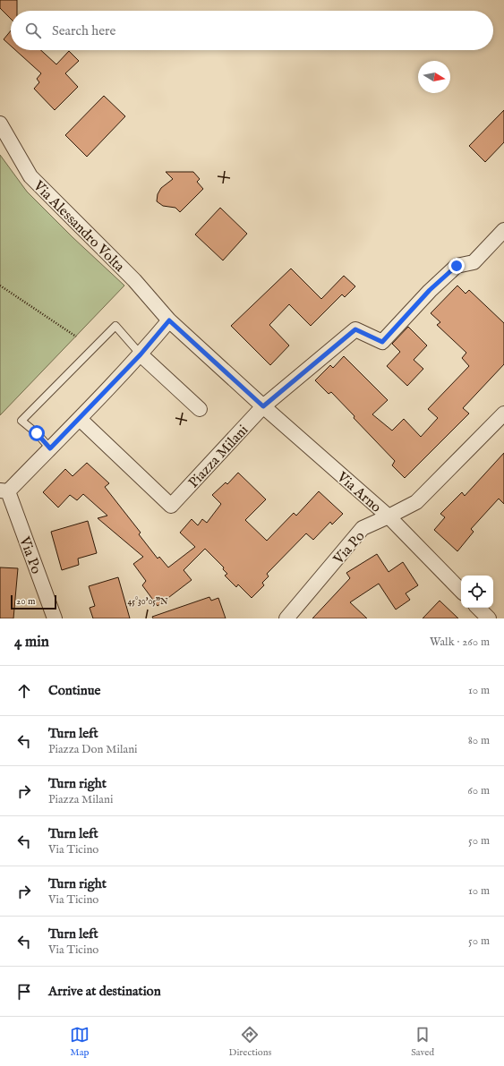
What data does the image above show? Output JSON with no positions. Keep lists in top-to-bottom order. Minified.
{"streets":{"street":["Via Alessandro Volta","Piazza Milani","Via Arno","Via Po"]},"crossings":[["Piazza Milani","Via Arno"],["Via Arno","Via Po"]],"scale_bar":"20 m","north":"right","page":{"search":"Search here","scale":"20 m","heading":["4 min","Walk · 260 m"],"list":[["Continue","10 m"],["Turn left","Piazza Don Milani","80 m"],["Turn right","Piazza Milani","60 m"],["Turn left","Via Ticino","50 m"],["Turn right","Via Ticino","10 m"],["Turn left","Via Ticino","50 m"],"Arrive at destination"],"nav":["Map","Directions","Saved"]},"coordinates":["45°30'05\"N"]}
